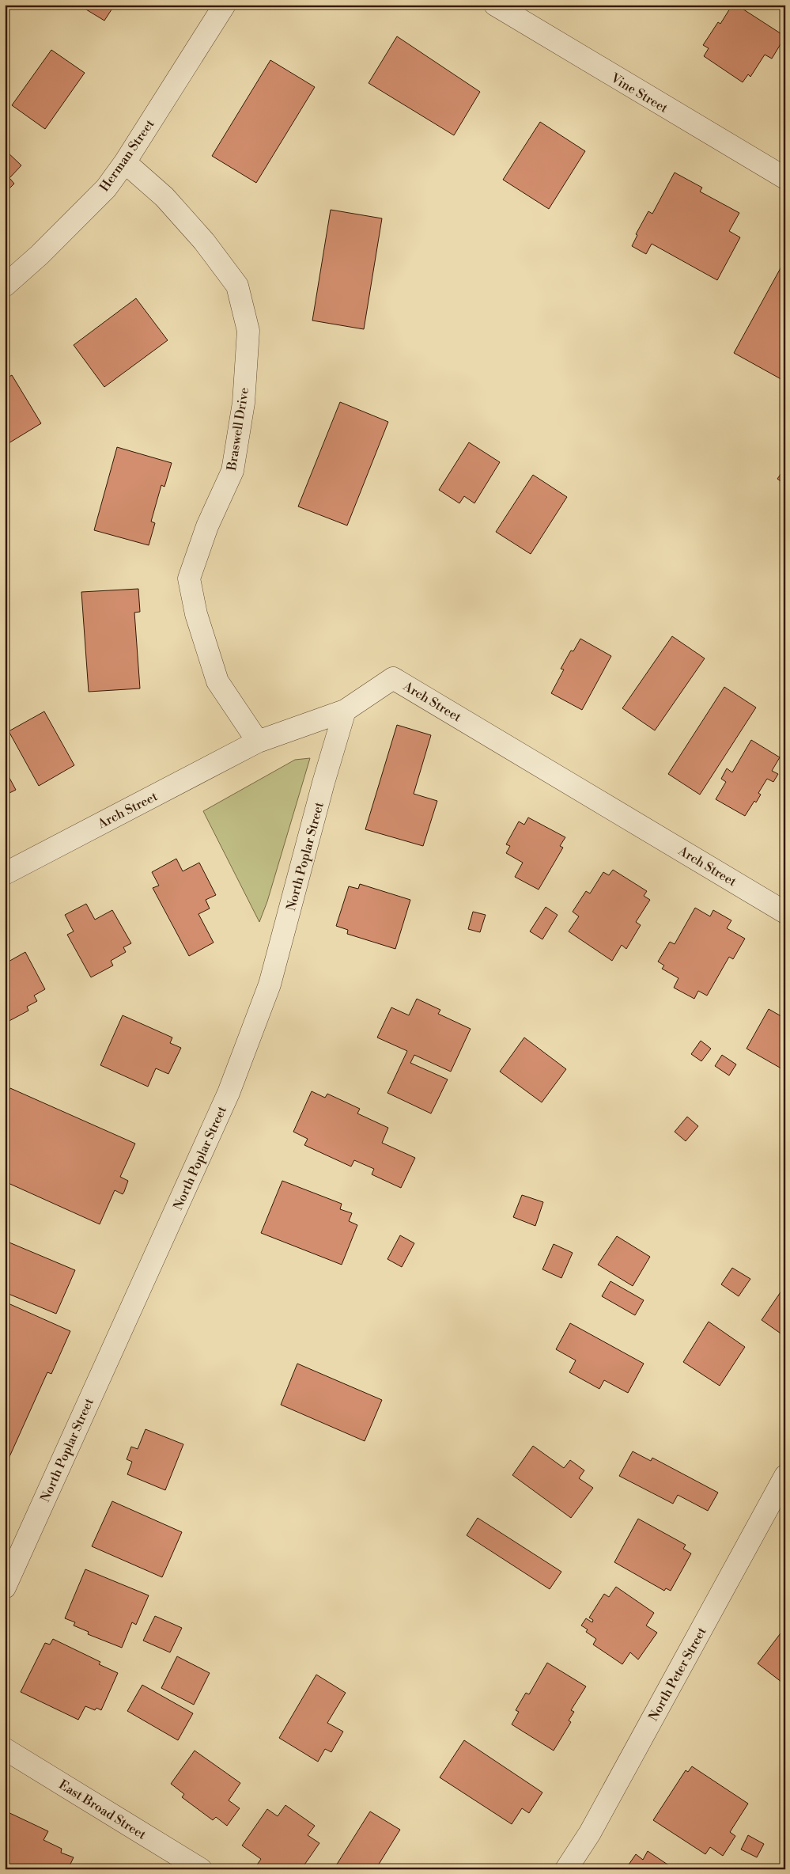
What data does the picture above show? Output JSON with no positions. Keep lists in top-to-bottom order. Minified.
{"streets":{"street":["Vine Street","Herman Street","Braswell Drive","Arch Street","North Poplar Street","North Peter Street","East Broad Street"]},"crossings":[["Herman Street","Braswell Drive"],["Braswell Drive","Arch Street"],["Arch Street","North Poplar Street"]]}
